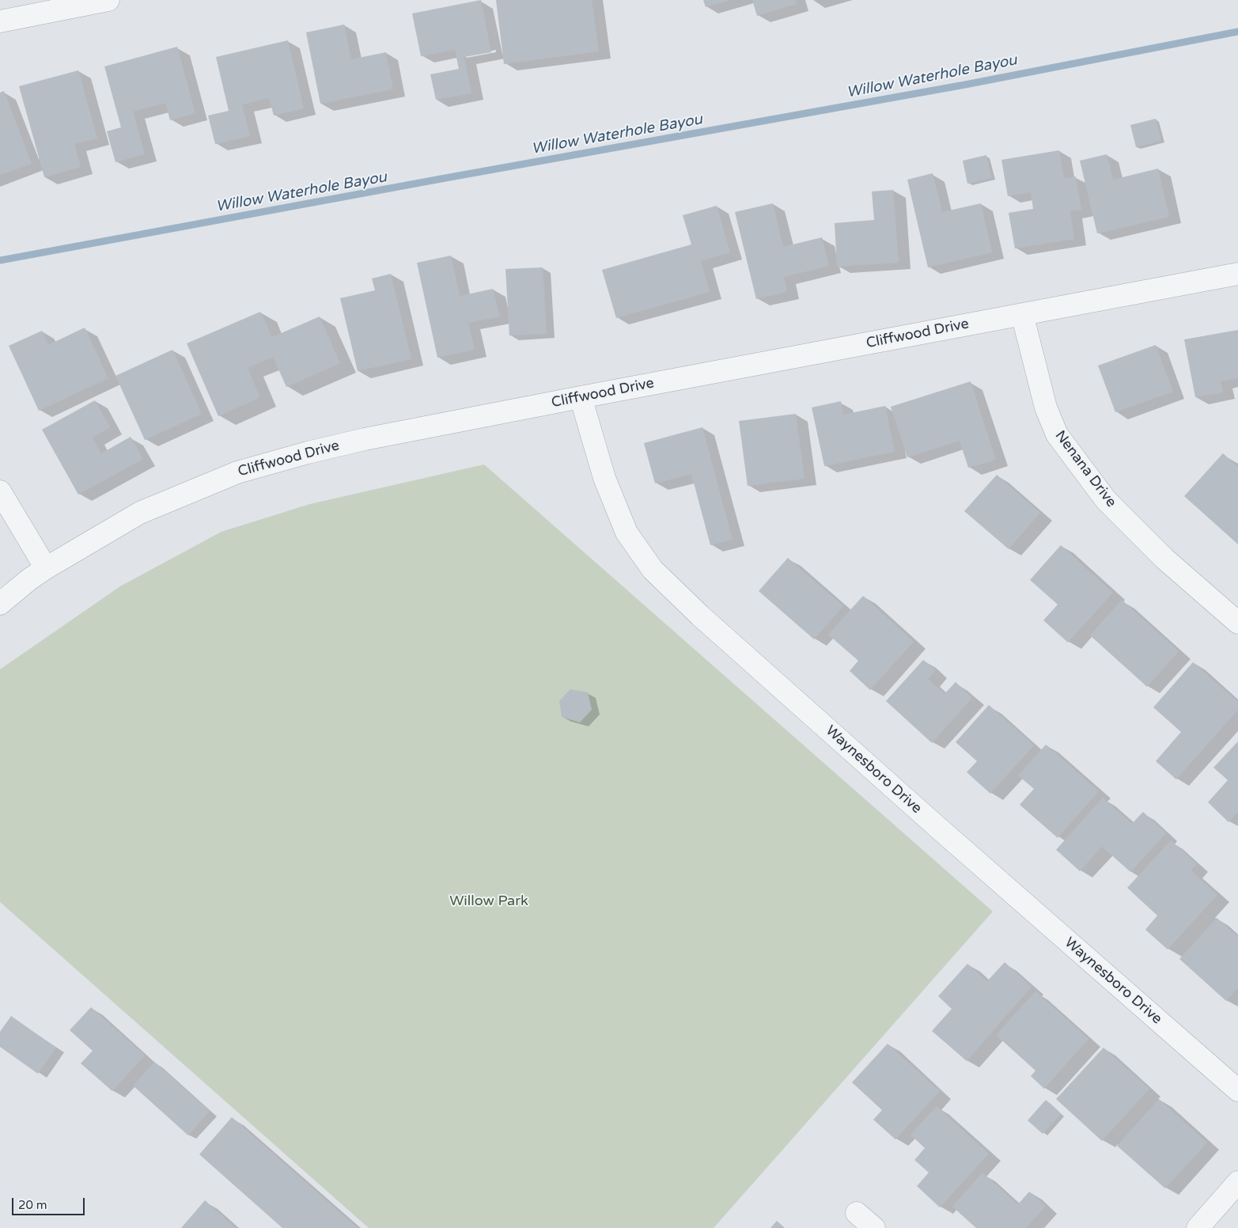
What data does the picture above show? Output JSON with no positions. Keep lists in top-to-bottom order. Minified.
{"streets":{"street":["Cliffwood Drive","Nenana Drive","Waynesboro Drive"]},"crossings":[["Cliffwood Drive","Nenana Drive"],["Cliffwood Drive","Waynesboro Drive"]],"water":["Willow Waterhole Bayou"],"parks":["Willow Park"],"scale_bar":"20 m"}
